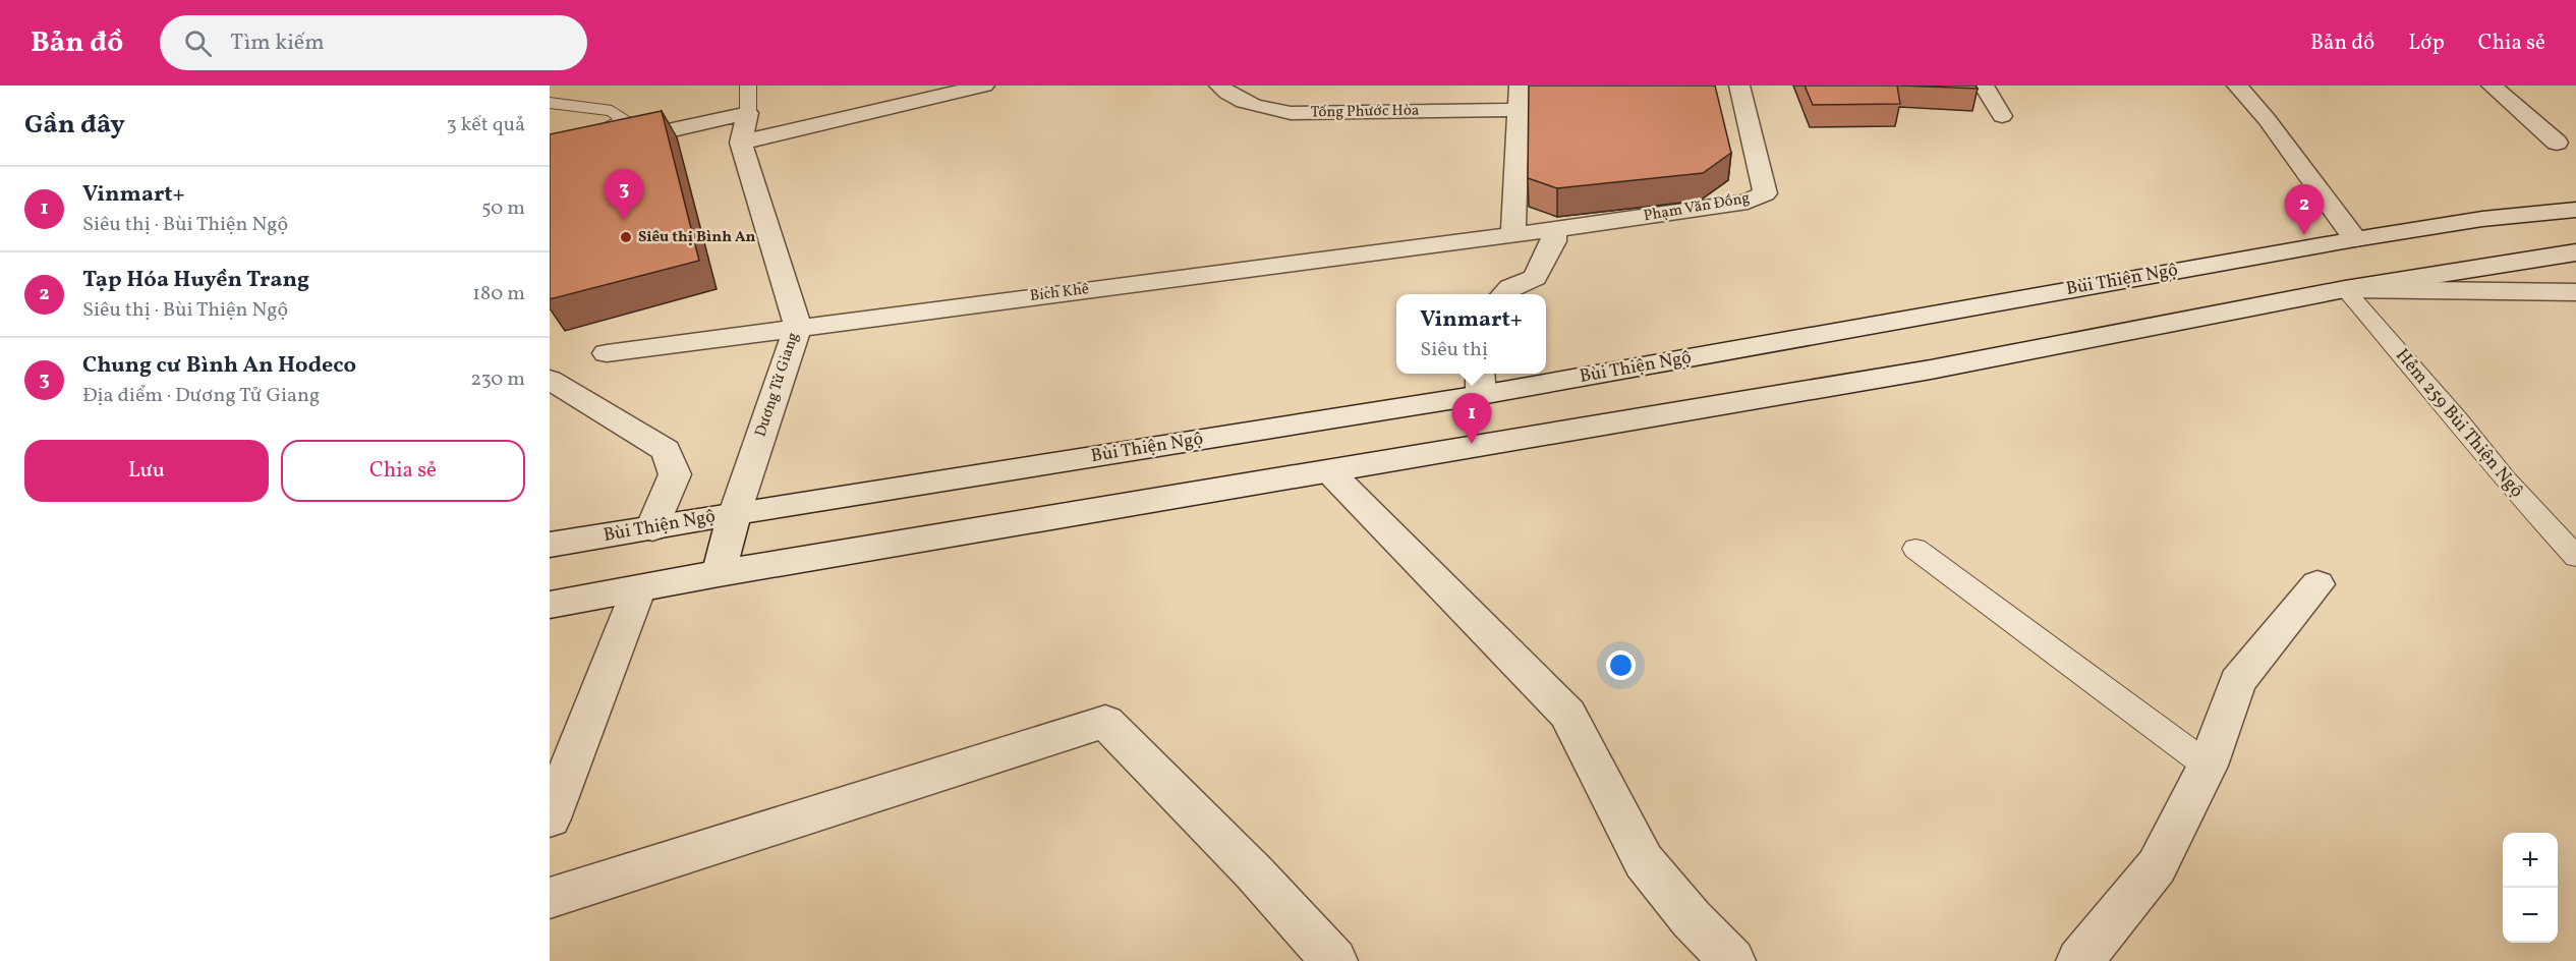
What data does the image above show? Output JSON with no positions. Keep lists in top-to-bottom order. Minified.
{"streets":{"street":["Tống Phước Hòa","Phạm Văn Đồng","Bùi Thiện Ngộ","Bích Khê","Dương Tử Giang"],"lane":["Hẻm 259 Bùi Thiện Ngộ"]},"crossings":[["Phạm Văn Đồng","Bích Khê"],["Bùi Thiện Ngộ","Dương Tử Giang"],["Bích Khê","Dương Tử Giang"]],"places":["Siêu thị Bình An"],"page":{"header":"Bản đồ","search":"Tìm kiếm","nav":["Bản đồ","Lớp","Chia sẻ"],"heading":["Gần đây","3 kết quả"],"list":[{"mark":"1","name":"Vinmart+","note":"Siêu thị · Bùi Thiện Ngộ","value":"50 m"},{"mark":"2","name":"Tạp Hóa Huyền Trang","note":"Siêu thị · Bùi Thiện Ngộ","value":"180 m"},{"mark":"3","name":"Chung cư Bình An Hodeco","note":"Địa điểm · Dương Tử Giang","value":"230 m"}],"pins":["3","2","1"],"popup":["Vinmart+","Siêu thị"],"buttons":["Lưu","Chia sẻ"],"map_buttons":["+","−"]}}
